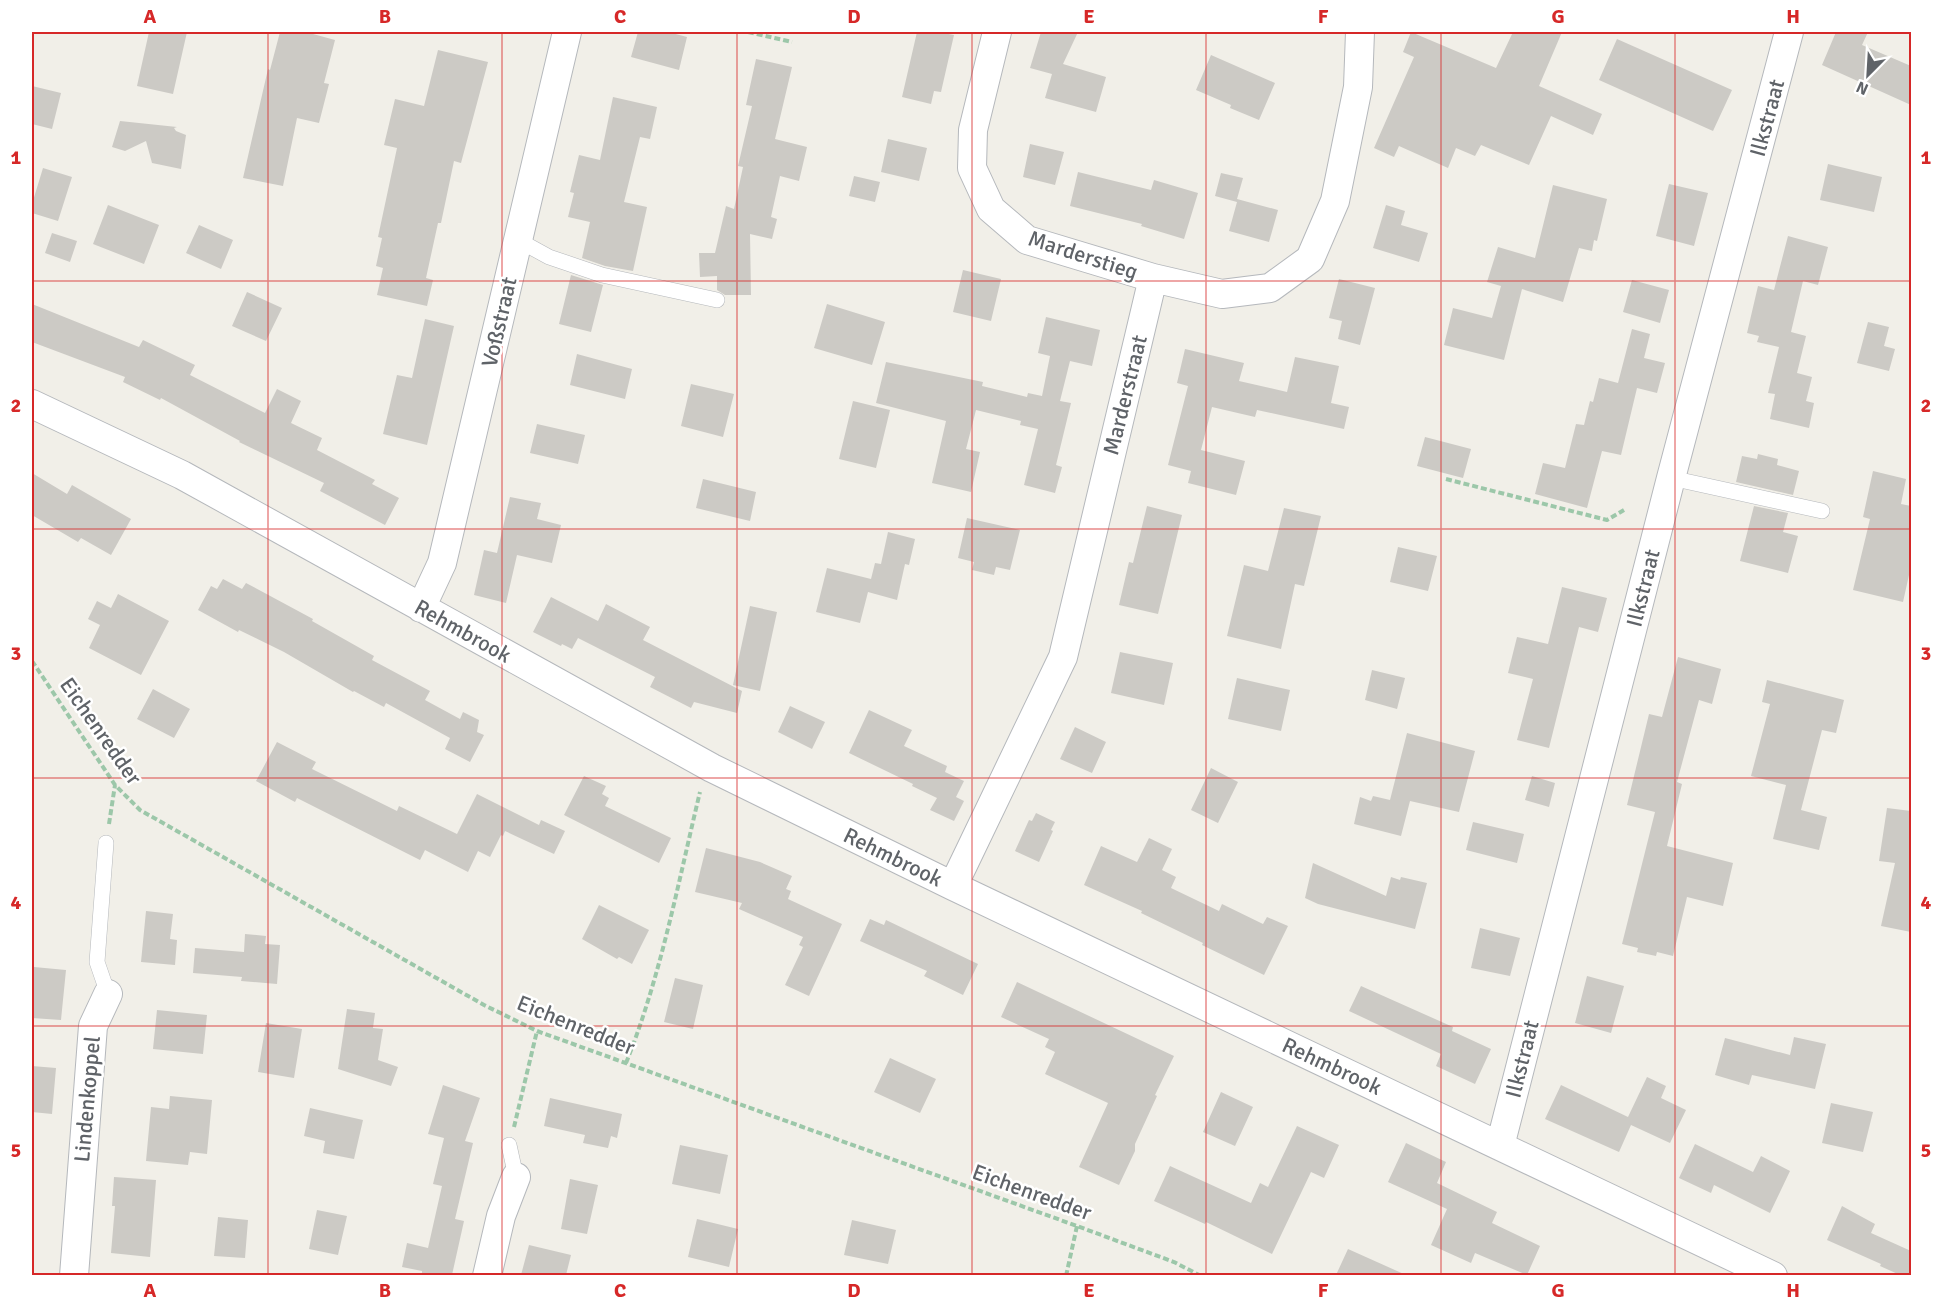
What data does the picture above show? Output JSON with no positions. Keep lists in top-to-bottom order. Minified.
{"streets":{"street":["Ilkstraat","Marderstieg","Voßstraat","Marderstraat","Rehmbrook","Lindenkoppel"],"path":["Eichenredder"]},"crossings":[["Ilkstraat","Rehmbrook"],["Marderstieg","Marderstraat"],["Voßstraat","Rehmbrook"],["Marderstraat","Rehmbrook"]],"north":"bottom left","grid":{"columns":["A","B","C","D","E","F","G","H"],"rows":["1","2","3","4","5"]}}
